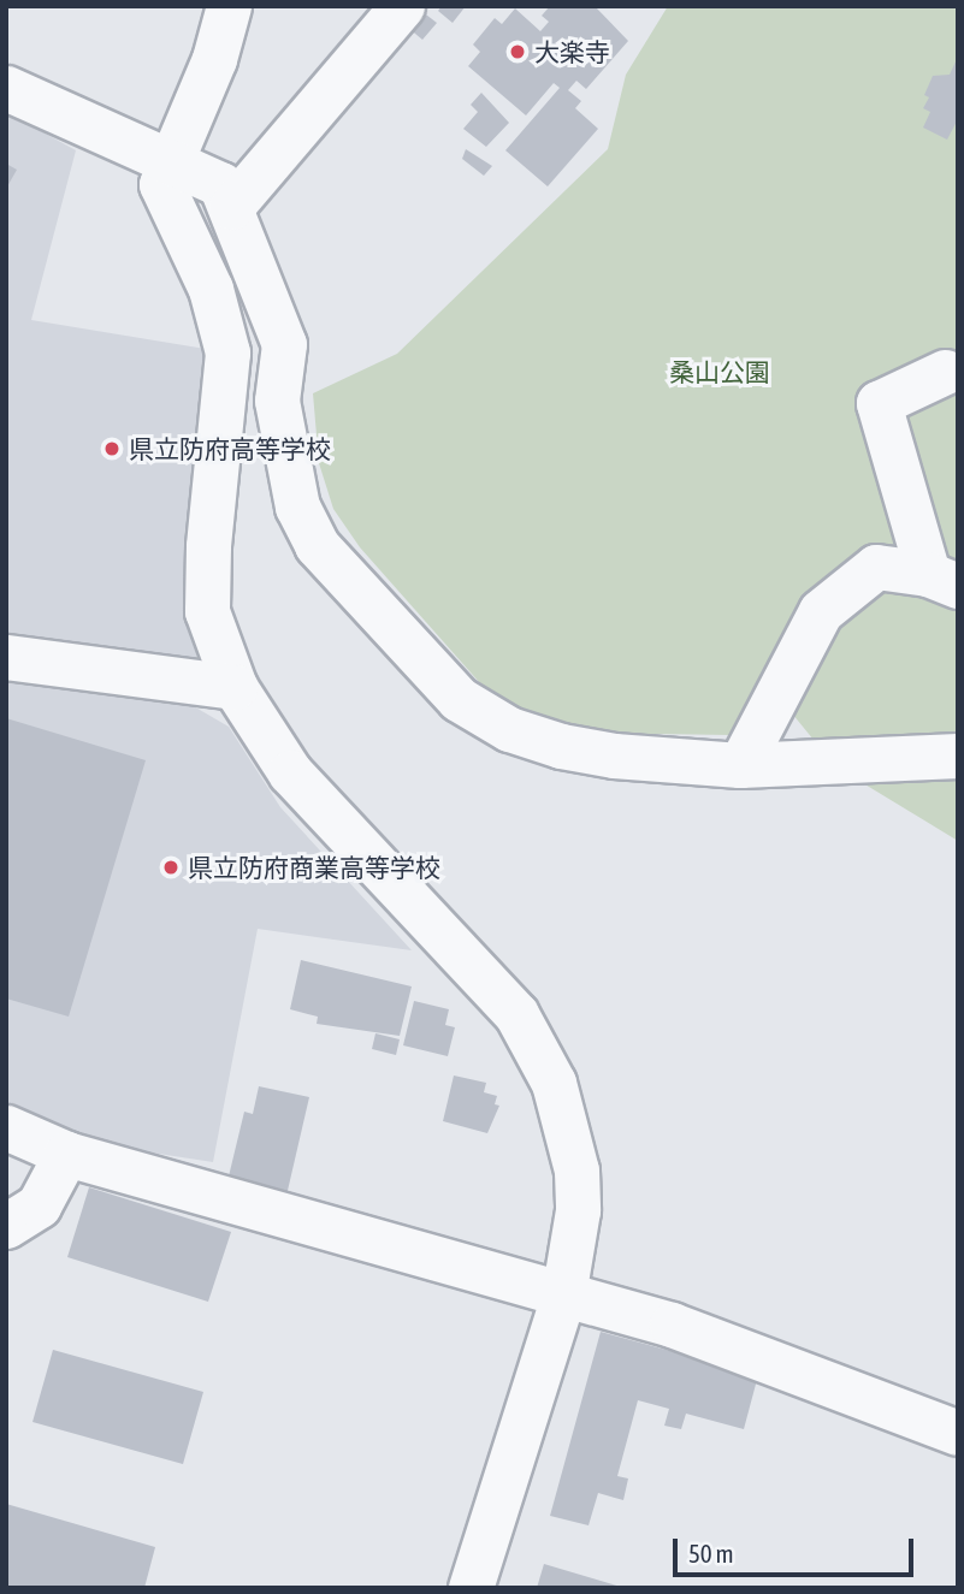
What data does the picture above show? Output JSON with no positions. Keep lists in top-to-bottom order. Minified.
{"parks":["桑山公園"],"places":["大楽寺","県立防府高等学校","県立防府商業高等学校"],"scale_bar":"50 m"}
